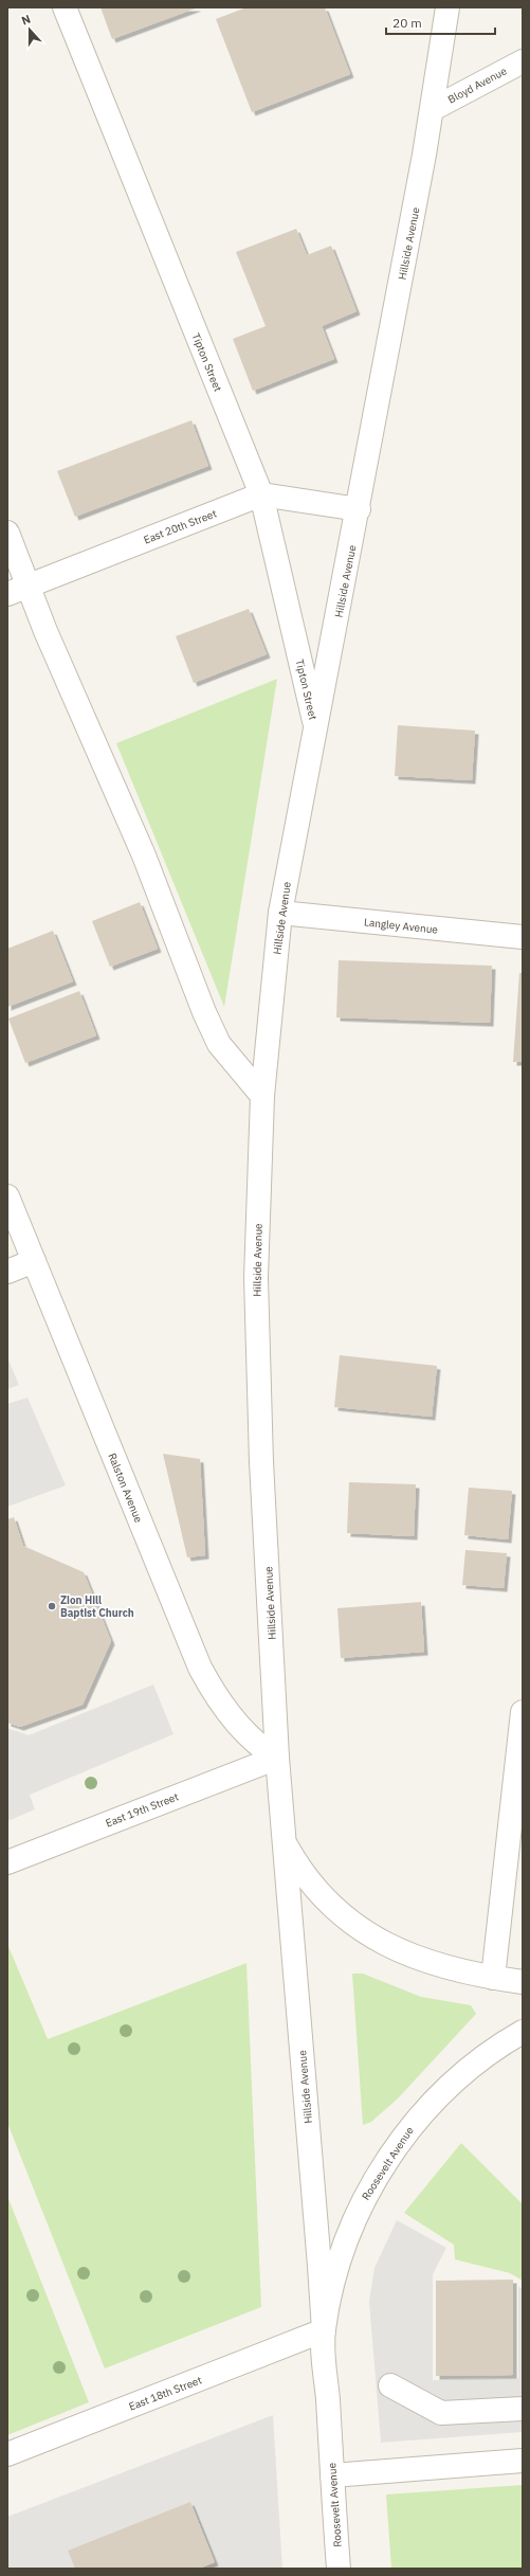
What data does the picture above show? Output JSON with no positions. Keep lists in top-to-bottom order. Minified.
{"streets":{"street":["Bloyd Avenue","Hillside Avenue","Tipton Street","East 20th Street","Langley Avenue","Ralston Avenue","East 19th Street","Roosevelt Avenue","East 18th Street"]},"crossings":[["Bloyd Avenue","Hillside Avenue"],["Hillside Avenue","Tipton Street"],["Hillside Avenue","Langley Avenue"],["Hillside Avenue","Ralston Avenue"],["Hillside Avenue","East 19th Street"],["Hillside Avenue","Roosevelt Avenue"],["Hillside Avenue","East 18th Street"],["Tipton Street","East 20th Street"],["Ralston Avenue","East 19th Street"],["Roosevelt Avenue","East 18th Street"]],"places":["Zion Hill Baptist Church"],"scale_bar":"20 m","north":"top"}
